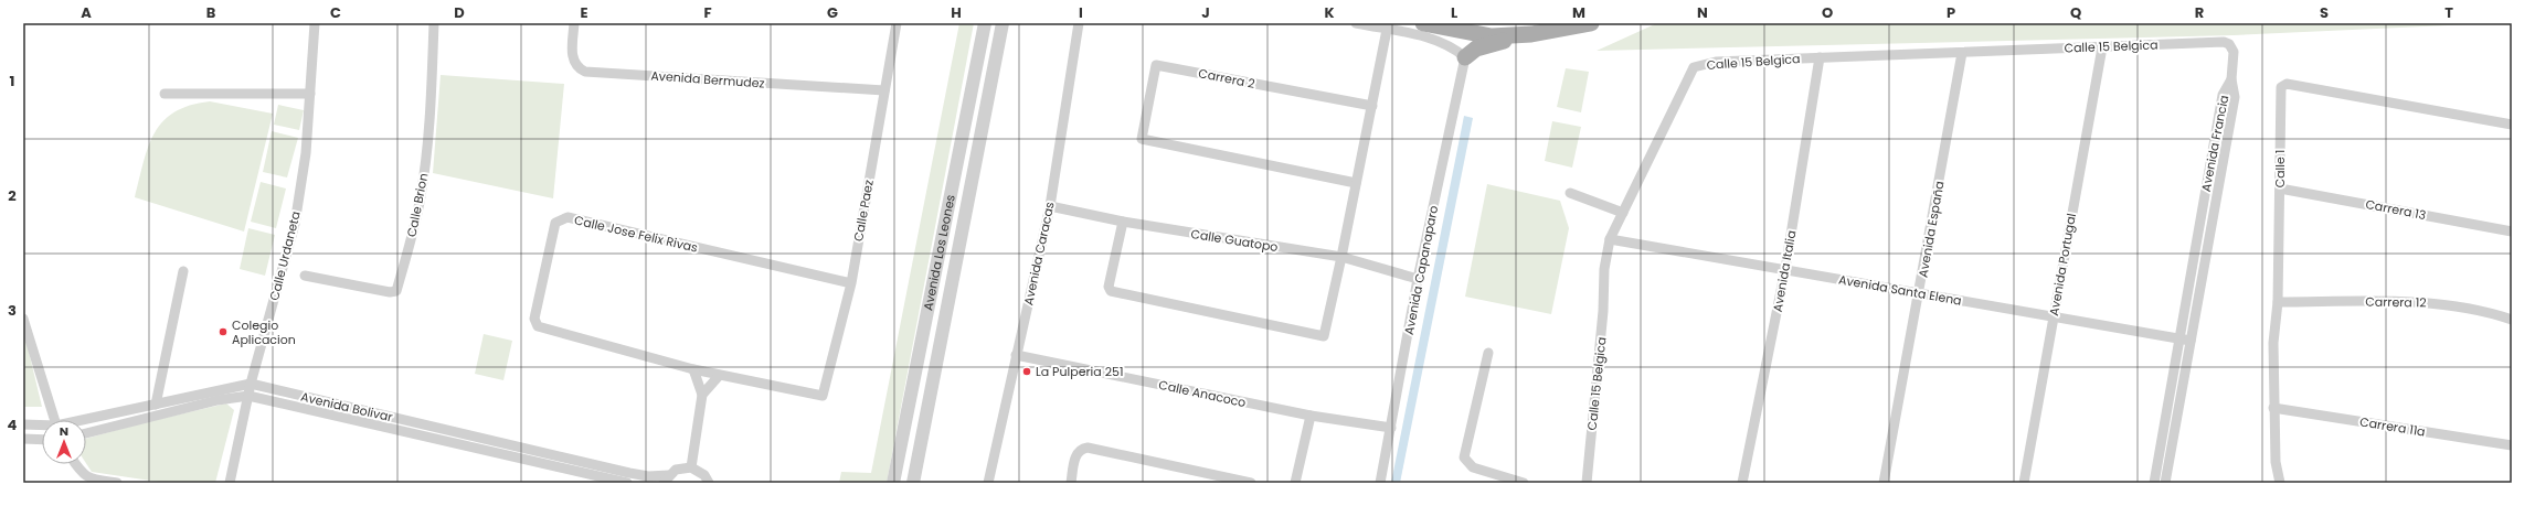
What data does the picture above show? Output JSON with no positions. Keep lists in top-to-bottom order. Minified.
{"streets":{"street":["Calle 15 Belgica","Carrera 2","Avenida Bermudez","Avenida Francia","Calle 1","Calle Brion","Carrera 13","Calle Paez","Avenida España","Calle Jose Felix Rivas","Calle Guatopo","Avenida Los Leones","Avenida Caracas","Calle Urdaneta","Avenida Portugal","Avenida Capanaparo","Avenida Italia","Avenida Santa Elena","Carrera 12","Calle Anacoco","Avenida Bolivar","Carrera 11a"]},"crossings":[["Calle 15 Belgica","Avenida Francia"],["Calle 15 Belgica","Avenida España"],["Calle 15 Belgica","Avenida Portugal"],["Calle 15 Belgica","Avenida Italia"],["Calle 15 Belgica","Avenida Santa Elena"],["Avenida Bermudez","Calle Paez"],["Avenida Francia","Avenida Santa Elena"],["Calle 1","Carrera 13"],["Calle 1","Carrera 12"],["Calle 1","Carrera 11a"],["Calle Paez","Calle Jose Felix Rivas"],["Avenida España","Avenida Santa Elena"],["Calle Guatopo","Avenida Caracas"],["Calle Guatopo","Avenida Capanaparo"],["Avenida Caracas","Calle Anacoco"],["Calle Urdaneta","Avenida Bolivar"],["Avenida Portugal","Avenida Santa Elena"],["Avenida Capanaparo","Calle Anacoco"],["Avenida Italia","Avenida Santa Elena"]],"places":["Colegio Aplicacion","La Pulperia 251"],"north":"top","grid":{"columns":["A","B","C","D","E","F","G","H","I","J","K","L","M","N","O","P","Q","R","S","T"],"rows":["1","2","3","4"]}}
